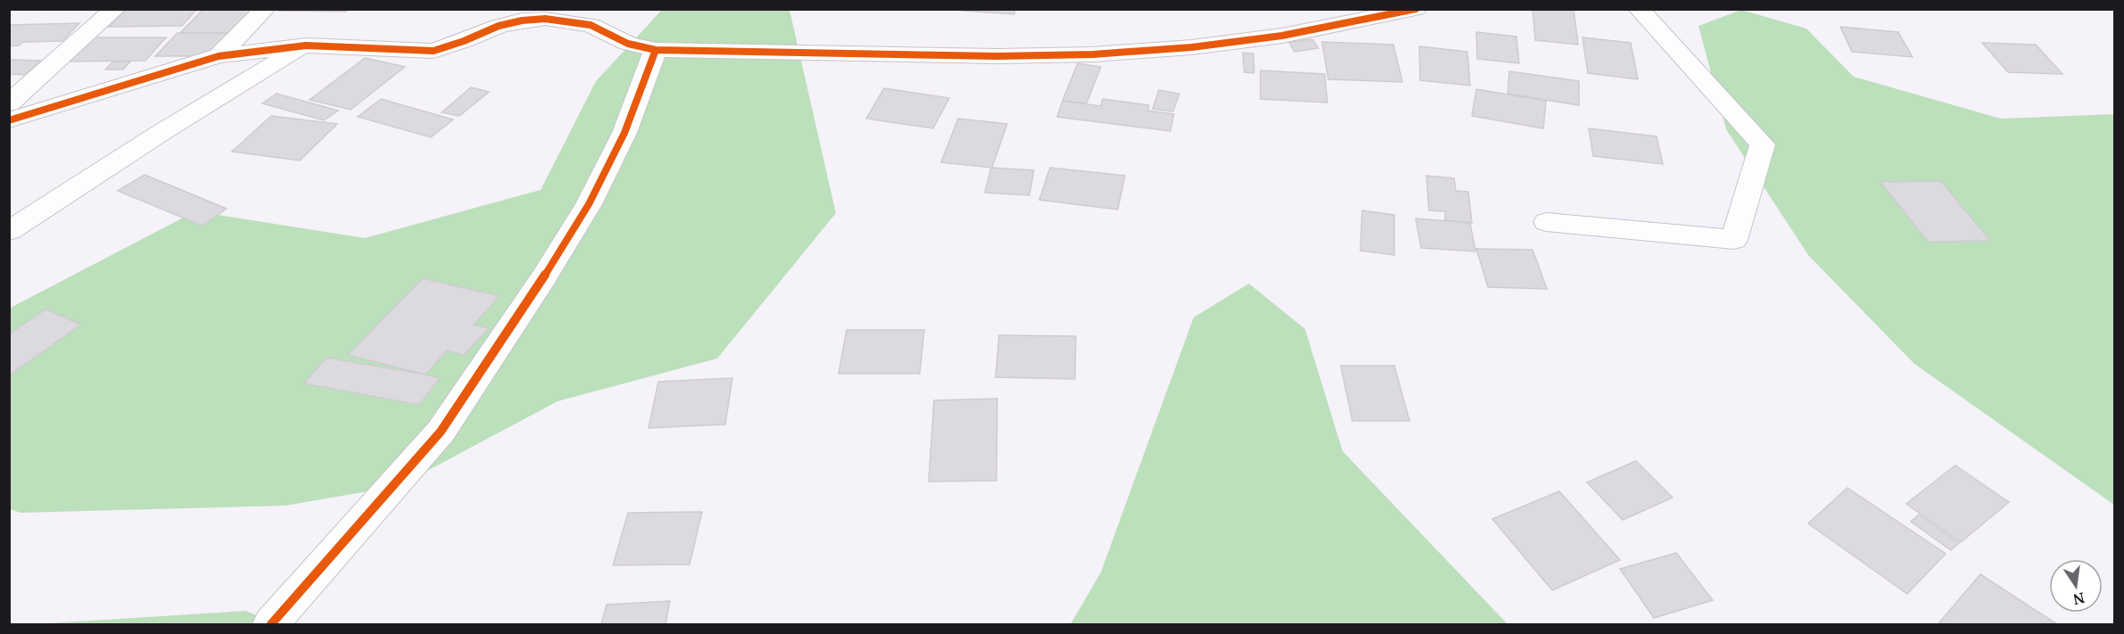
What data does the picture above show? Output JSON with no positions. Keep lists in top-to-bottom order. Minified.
{"north":"bottom"}
